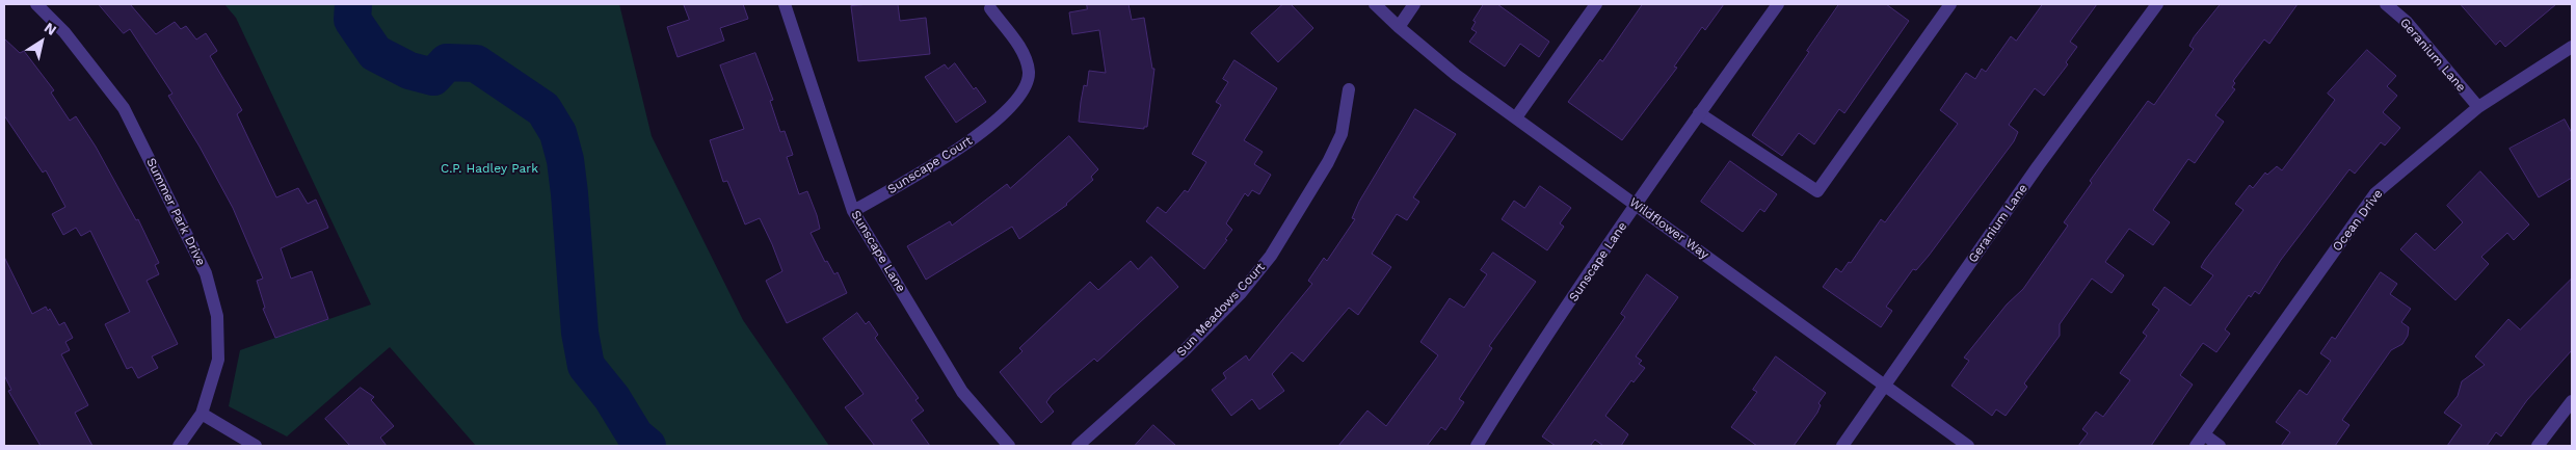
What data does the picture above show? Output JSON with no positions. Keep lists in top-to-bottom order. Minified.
{"streets":{"street":["Geranium Lane","Sunscape Court","Summer Park Drive","Ocean Drive","Wildflower Way","Sunscape Lane","Sun Meadows Court"]},"crossings":[["Geranium Lane","Ocean Drive"],["Geranium Lane","Wildflower Way"],["Sunscape Court","Sunscape Lane"],["Wildflower Way","Sunscape Lane"]],"parks":["C.P. Hadley Park"],"north":"top right"}
